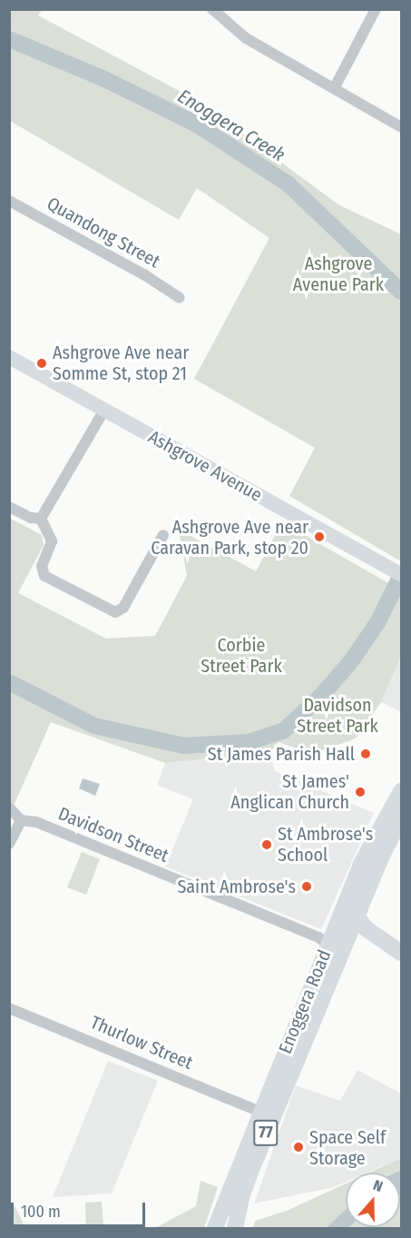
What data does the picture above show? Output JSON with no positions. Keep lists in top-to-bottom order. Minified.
{"streets":{"main road":["Ashgrove Avenue","Enoggera Road","77"],"street":["Quandong Street","Davidson Street","Thurlow Street"]},"crossings":[["Davidson Street","Enoggera Road"],["Enoggera Road","Thurlow Street"]],"water":["Enoggera Creek"],"parks":["Ashgrove Avenue Park","Corbie Street Park","Davidson Street Park"],"places":["Ashgrove Ave near Somme St, stop 21","Ashgrove Ave near Caravan Park, stop 20","St James Parish Hall","St James' Anglican Church","St Ambrose's School","Saint Ambrose's","Space Self Storage"],"scale_bar":"100 m","north":"top"}
